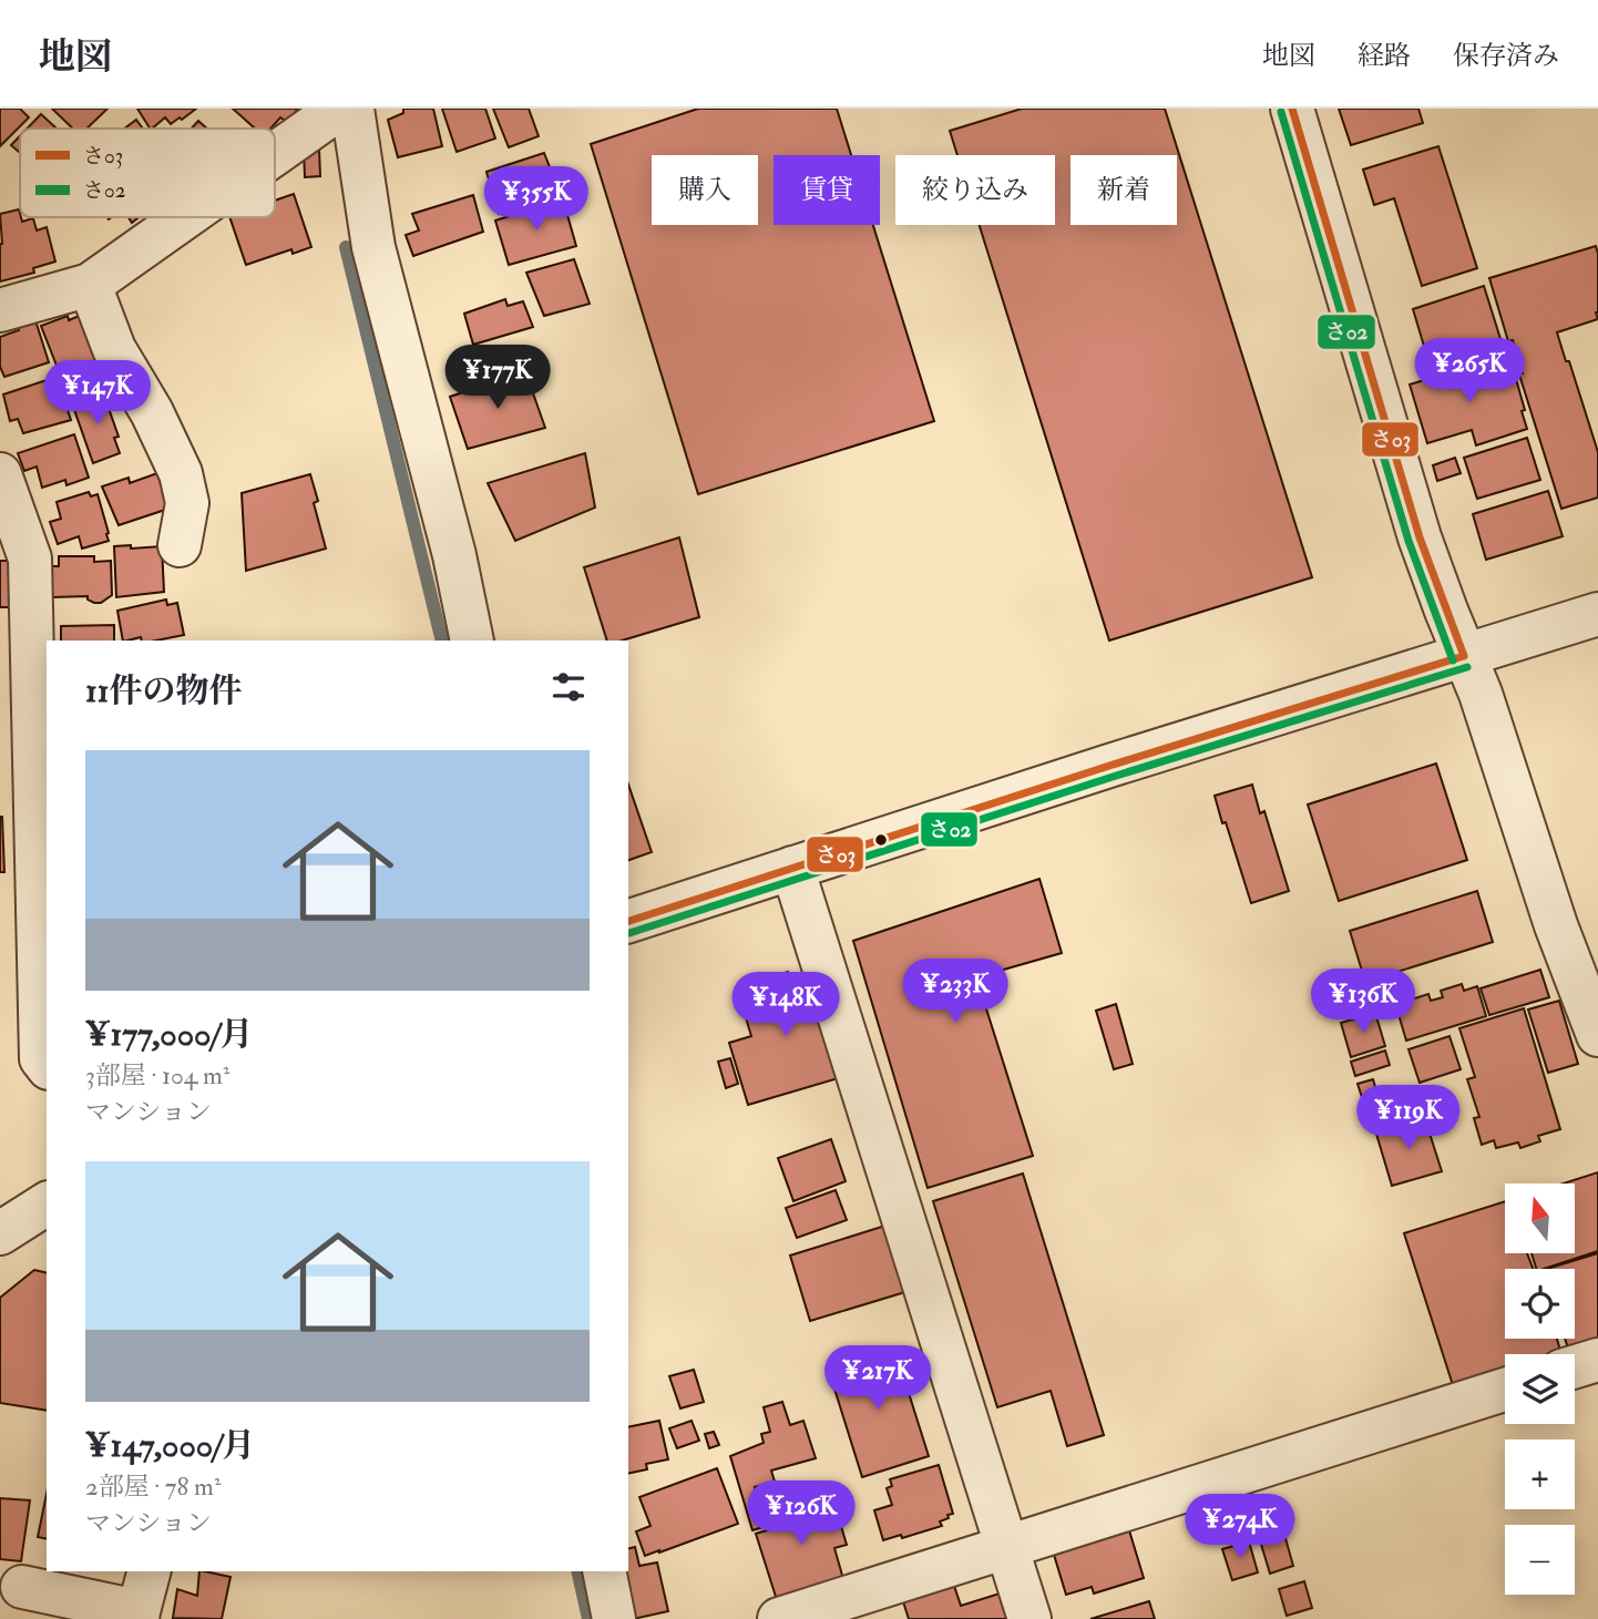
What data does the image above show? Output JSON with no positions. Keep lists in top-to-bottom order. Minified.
{"lines":["transit line さ03","transit line さ02"],"legend":["さ03","さ02"],"north":"top","page":{"header":"地図","nav":["地図","経路","保存済み"],"chip":["購入","賃貸","絞り込み","新着"],"price":["¥355K","¥265K","¥177K","¥147K","¥233K","¥136K","¥148K","¥119K","¥217K","¥126K","¥274K"],"heading":"11件の物件","list":[{"name":"¥177,000/月","note":"3部屋 · 104 m² · マンション"},{"name":"¥147,000/月","note":"2部屋 · 78 m² · マンション"}],"map_buttons":["+","−"]}}
